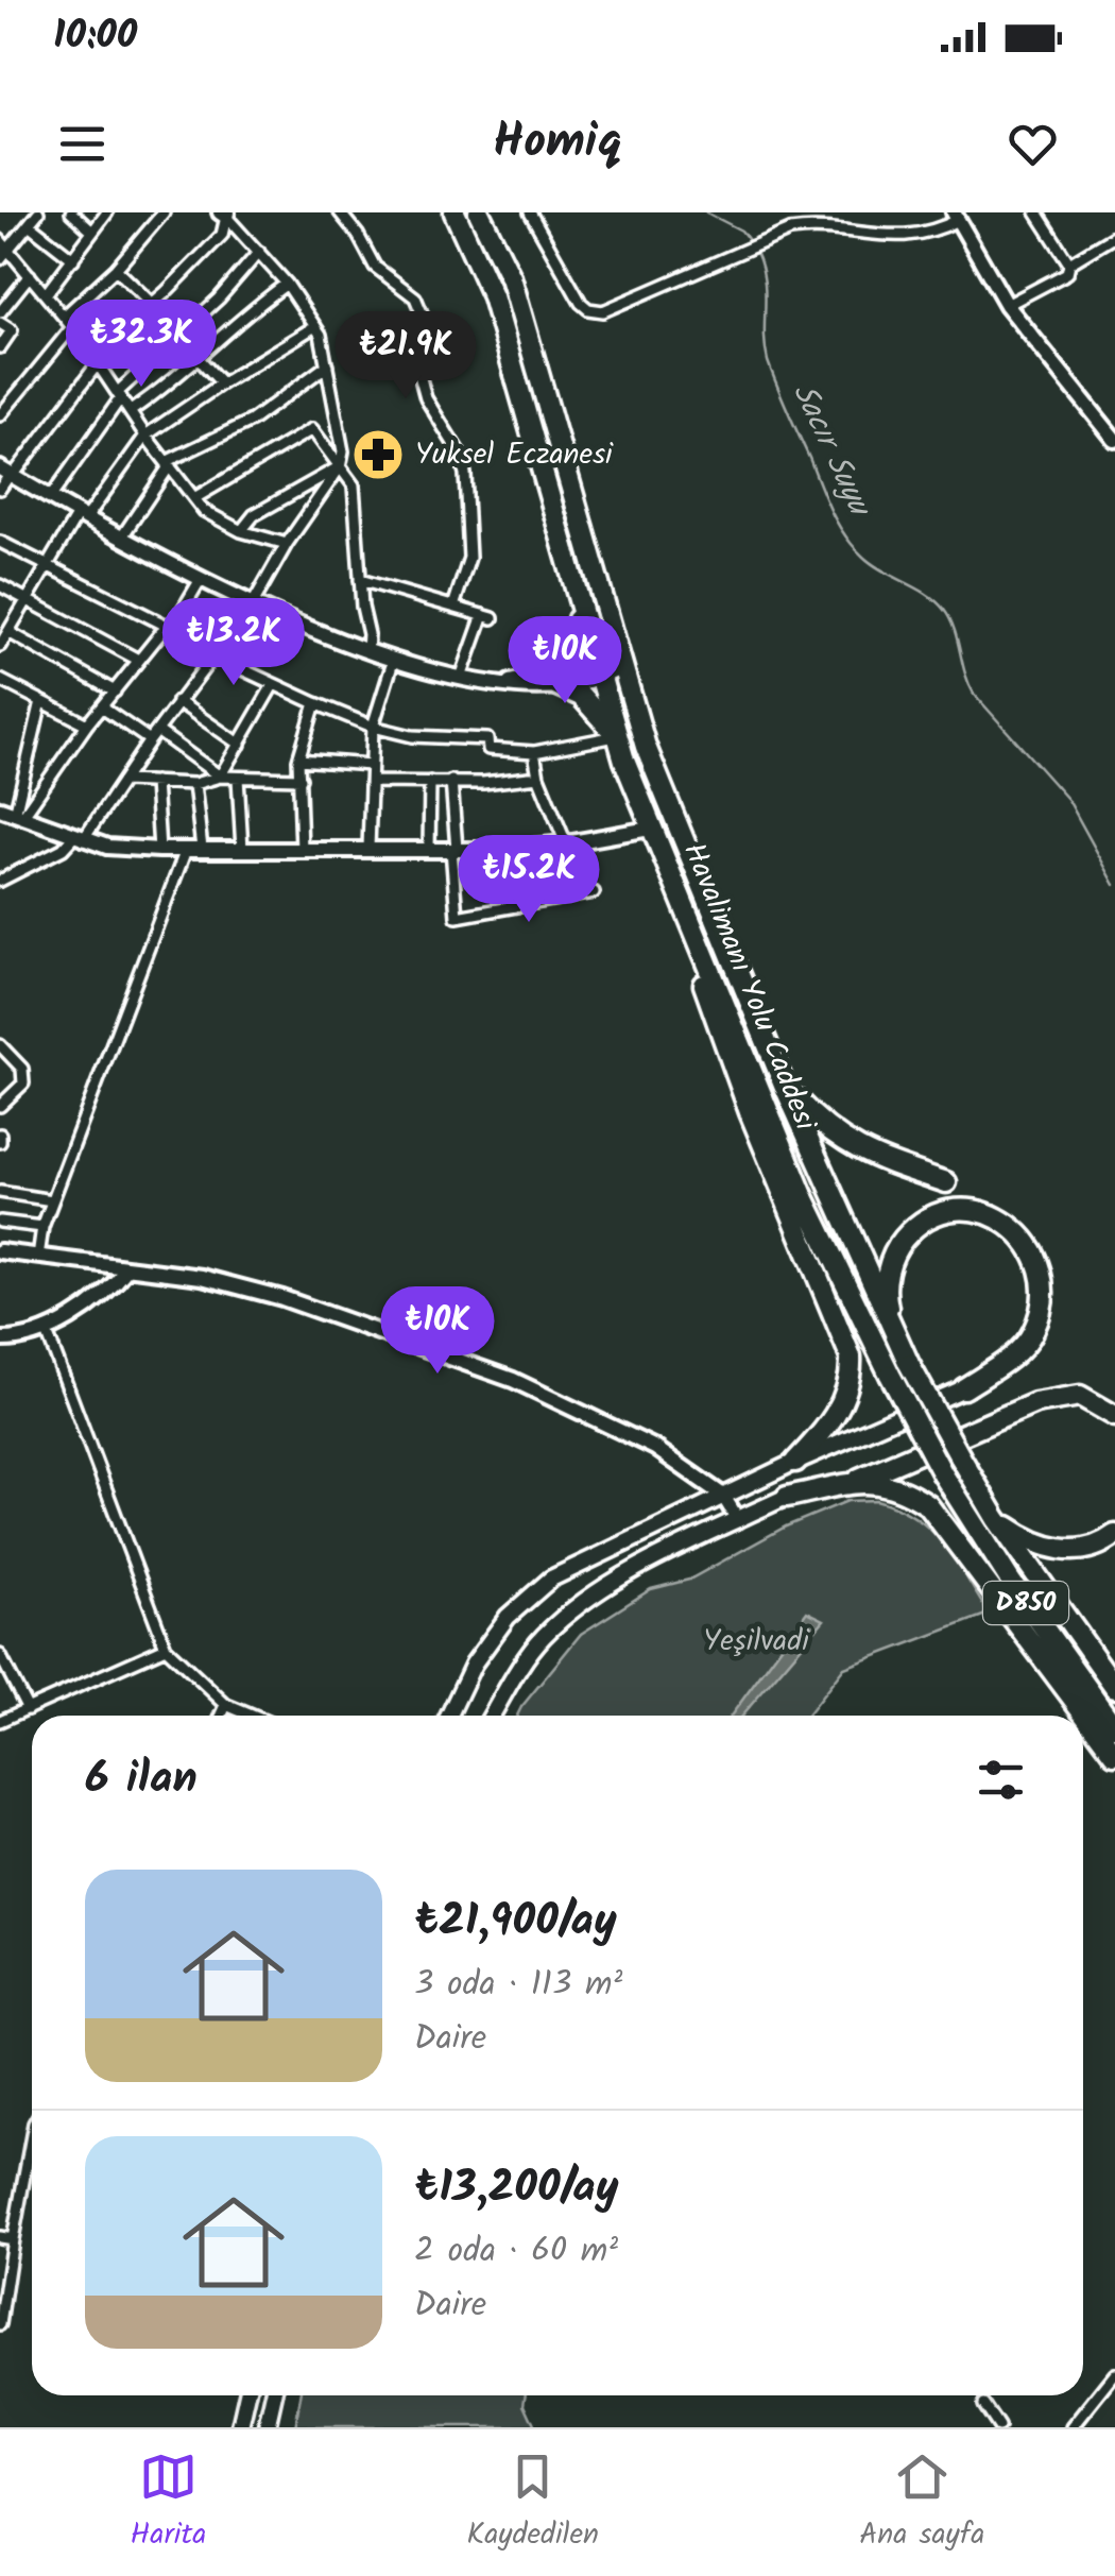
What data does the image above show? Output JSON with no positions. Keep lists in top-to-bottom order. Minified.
{"streets":{"highway":["Havalimanı Yolu Caddesi","D850"]},"water":["Sacır Suyu"],"parks":["Yeşilvadi"],"places":{"pharmacy":["Yuksel Eczanesi"]},"page":{"status":"10:00","header":"Homiq","price":["₺32.3K","₺21.9K","₺13.2K","₺10K","₺15.2K","₺10K"],"heading":"6 ilan","list":[{"name":"₺21,900/ay","note":"3 oda · 113 m² · Daire"},{"name":"₺13,200/ay","note":"2 oda · 60 m² · Daire"}],"tabs":["Harita","Kaydedilen","Ana sayfa"]}}
